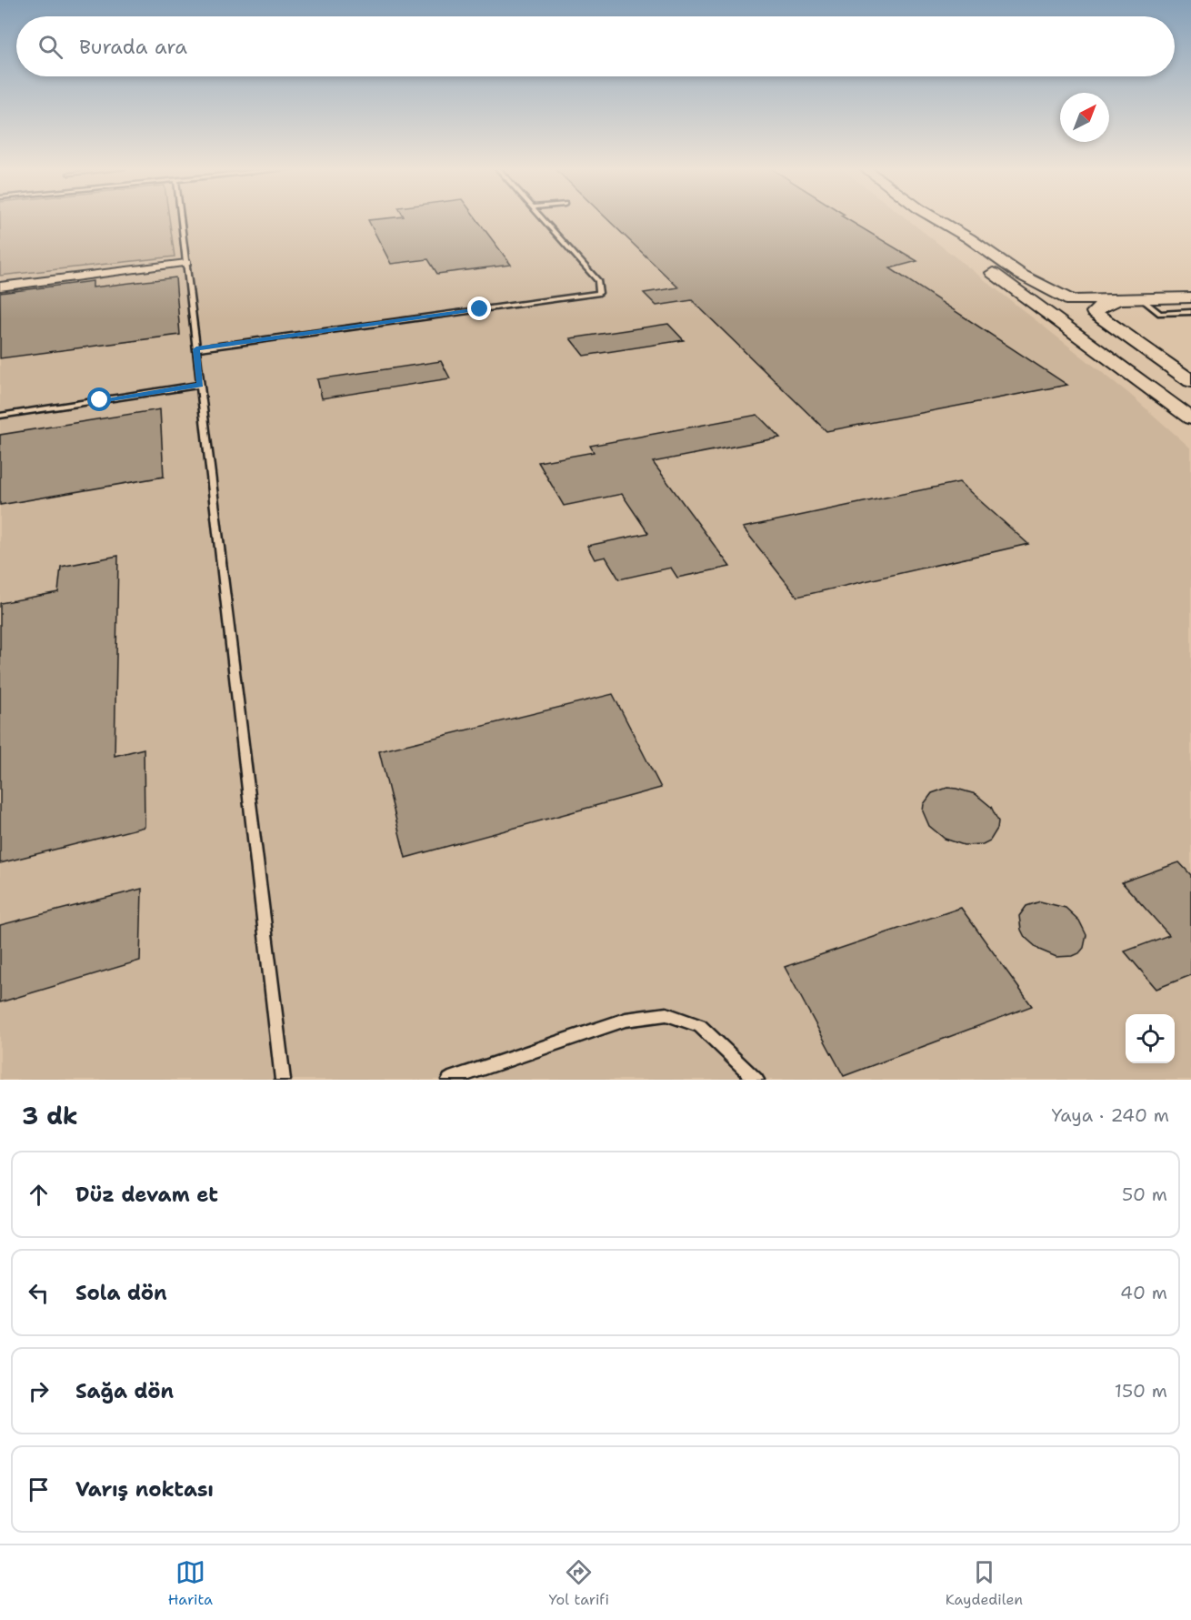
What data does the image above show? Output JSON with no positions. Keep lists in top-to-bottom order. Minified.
{"north":"top right","page":{"search":"Burada ara","heading":["3 dk","Yaya · 240 m"],"list":[["Düz devam et","50 m"],["Sola dön","40 m"],["Sağa dön","150 m"],"Varış noktası"],"nav":["Harita","Yol tarifi","Kaydedilen"]}}
